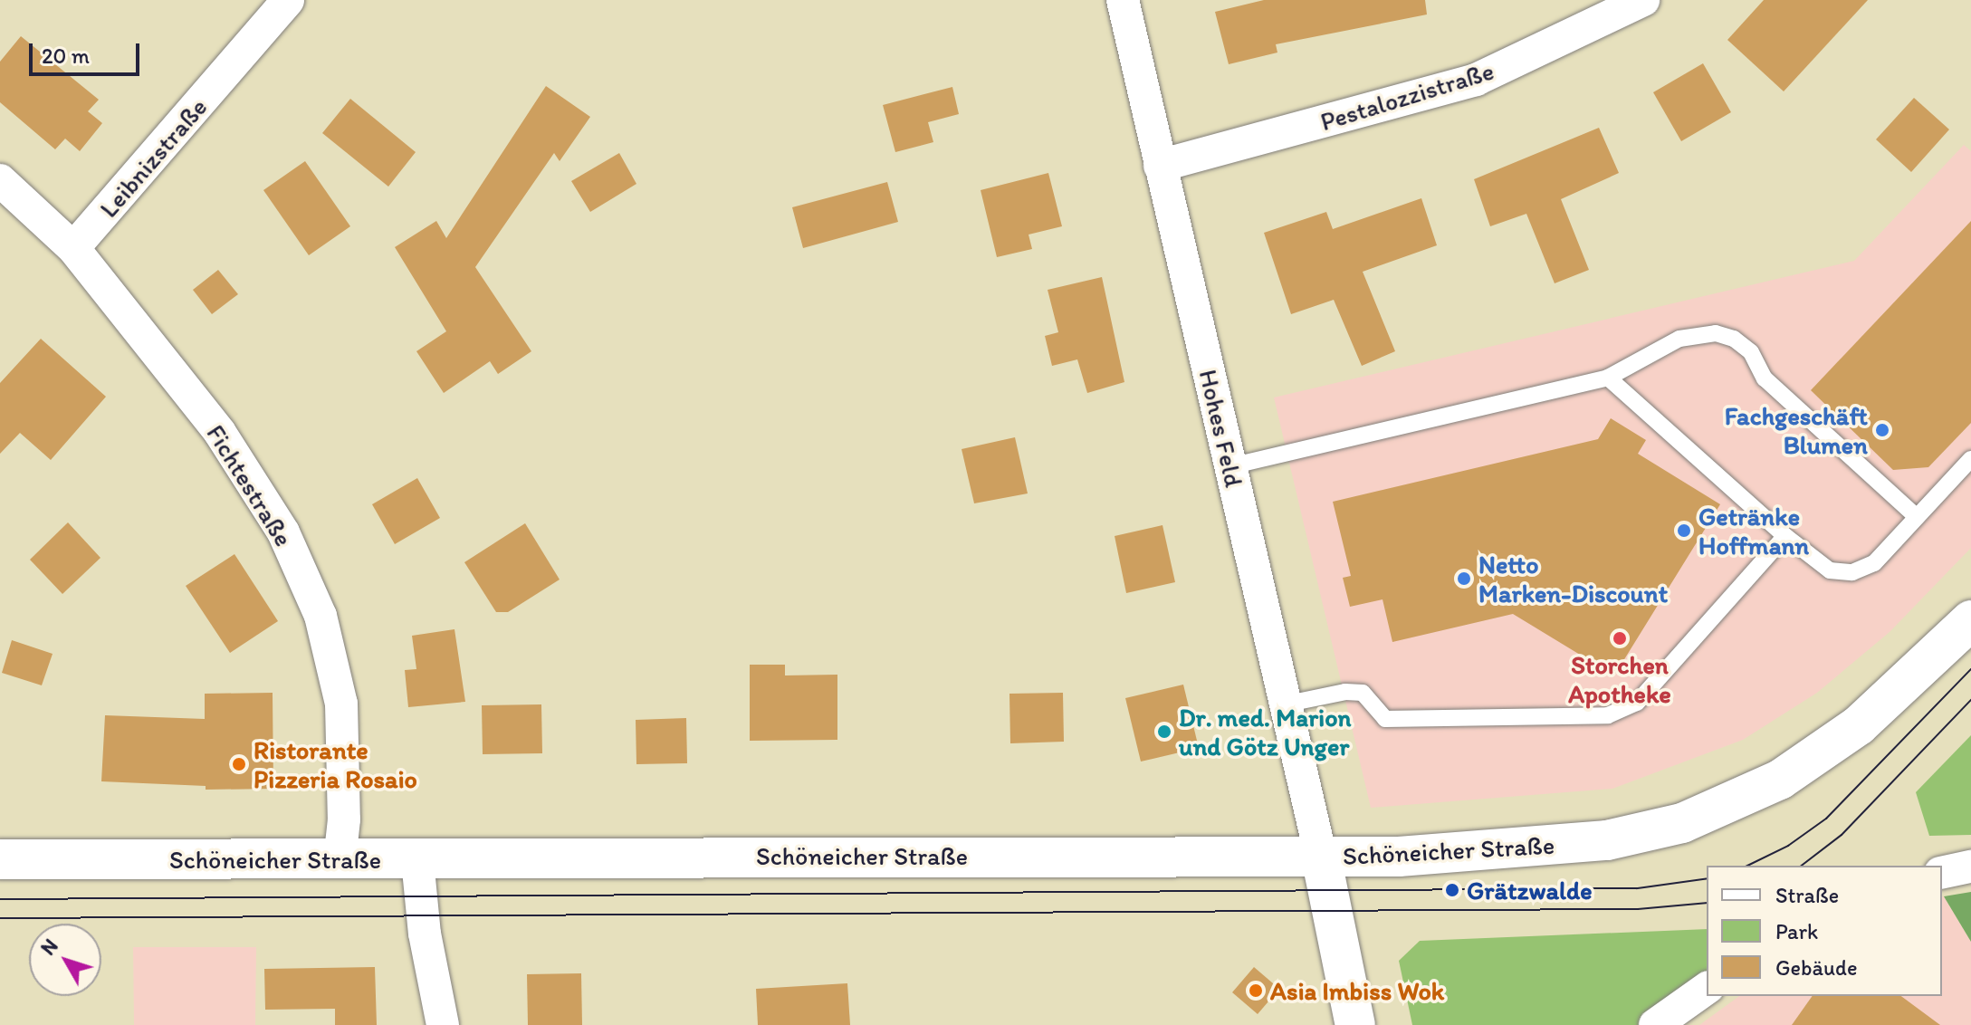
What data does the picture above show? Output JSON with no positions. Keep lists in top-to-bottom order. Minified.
{"streets":{"main road":["Schöneicher Straße"],"street":["Pestalozzistraße","Leibnizstraße","Hohes Feld","Fichtestraße"]},"crossings":[["Pestalozzistraße","Hohes Feld"],["Leibnizstraße","Fichtestraße"],["Hohes Feld","Schöneicher Straße"],["Fichtestraße","Schöneicher Straße"]],"places":["Fachgeschäft Blumen","Getränke Hoffmann","Netto Marken-Discount","Storchen Apotheke","Dr. med. Marion und Götz Unger","Ristorante Pizzeria Rosaio","Grätzwalde","Asia Imbiss Wok"],"legend":["Straße","Park","Gebäude"],"scale_bar":"20 m","north":"top left"}
